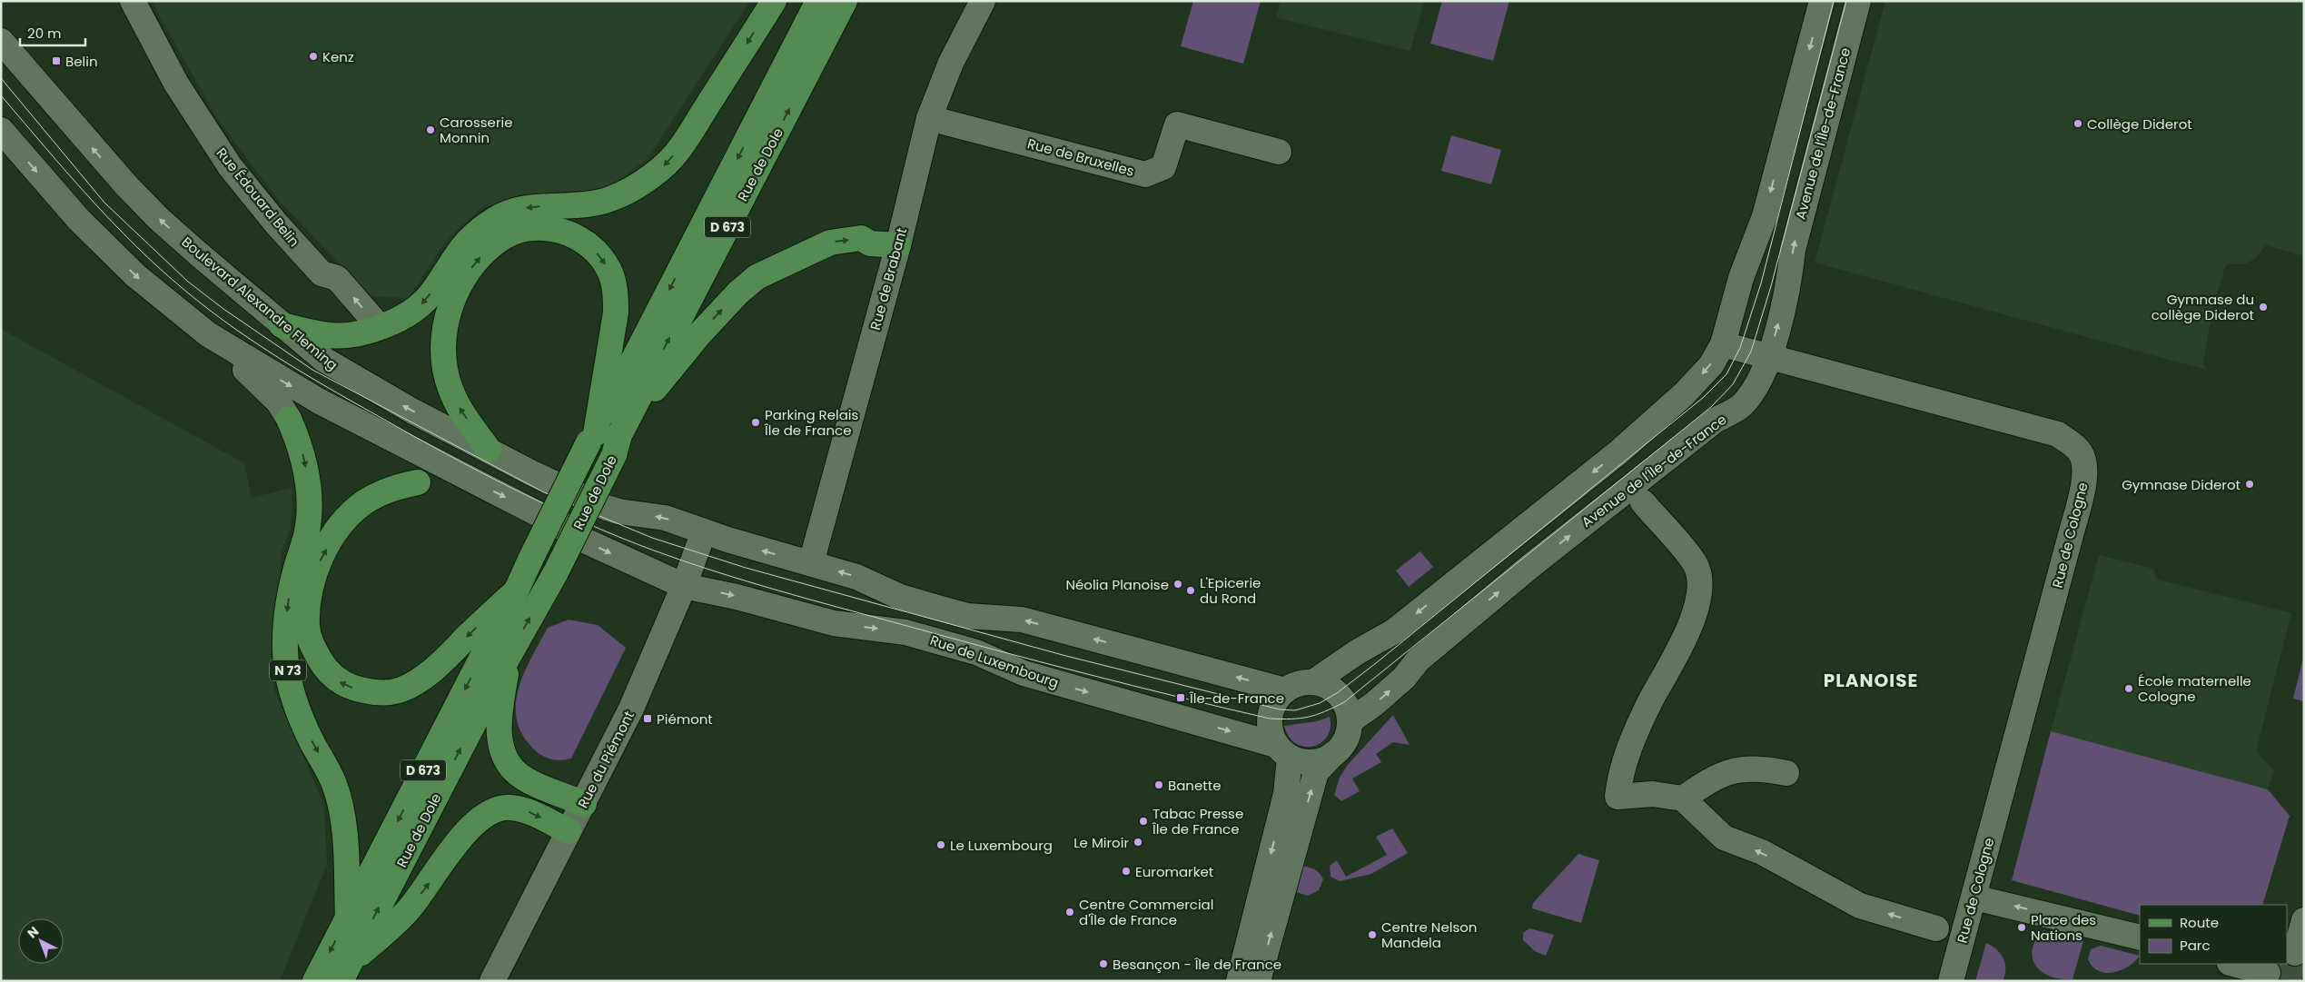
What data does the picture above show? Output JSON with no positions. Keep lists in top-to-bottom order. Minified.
{"streets":{"main road":["Rue de Dole","D 673","N 73"],"street":["Avenue de l’Île-de-France","Rue de Bruxelles","Rue Édouard Belin","Rue de Brabant","Boulevard Alexandre Fleming","Rue de Cologne","Rue de Luxembourg","Rue du Piémont"]},"crossings":[["Avenue de l’Île-de-France","Rue de Cologne"],["Avenue de l’Île-de-France","Rue de Luxembourg"],["Rue de Bruxelles","Rue de Brabant"],["Rue de Dole","N 73"],["Boulevard Alexandre Fleming","Rue du Piémont"],["Rue de Luxembourg","Rue du Piémont"]],"districts":["PLANOISE"],"places":{"other":["Kenz","Collège Diderot","Carosserie Monnin","Gymnase du collège Diderot","Parking Relais Île de France","Gymnase Diderot","Néolia Planoise","L'Epicerie du Rond","École maternelle Cologne","Banette","Tabac Presse Île de France","Le Miroir","Le Luxembourg","Euromarket","Centre Commercial d'Île de France","Place des Nations","Centre Nelson Mandela","Besançon - Île de France"],"transit":["Belin","Île-de-France","Piémont"]},"legend":["Route","Parc"],"scale_bar":"20 m","north":"top left"}
